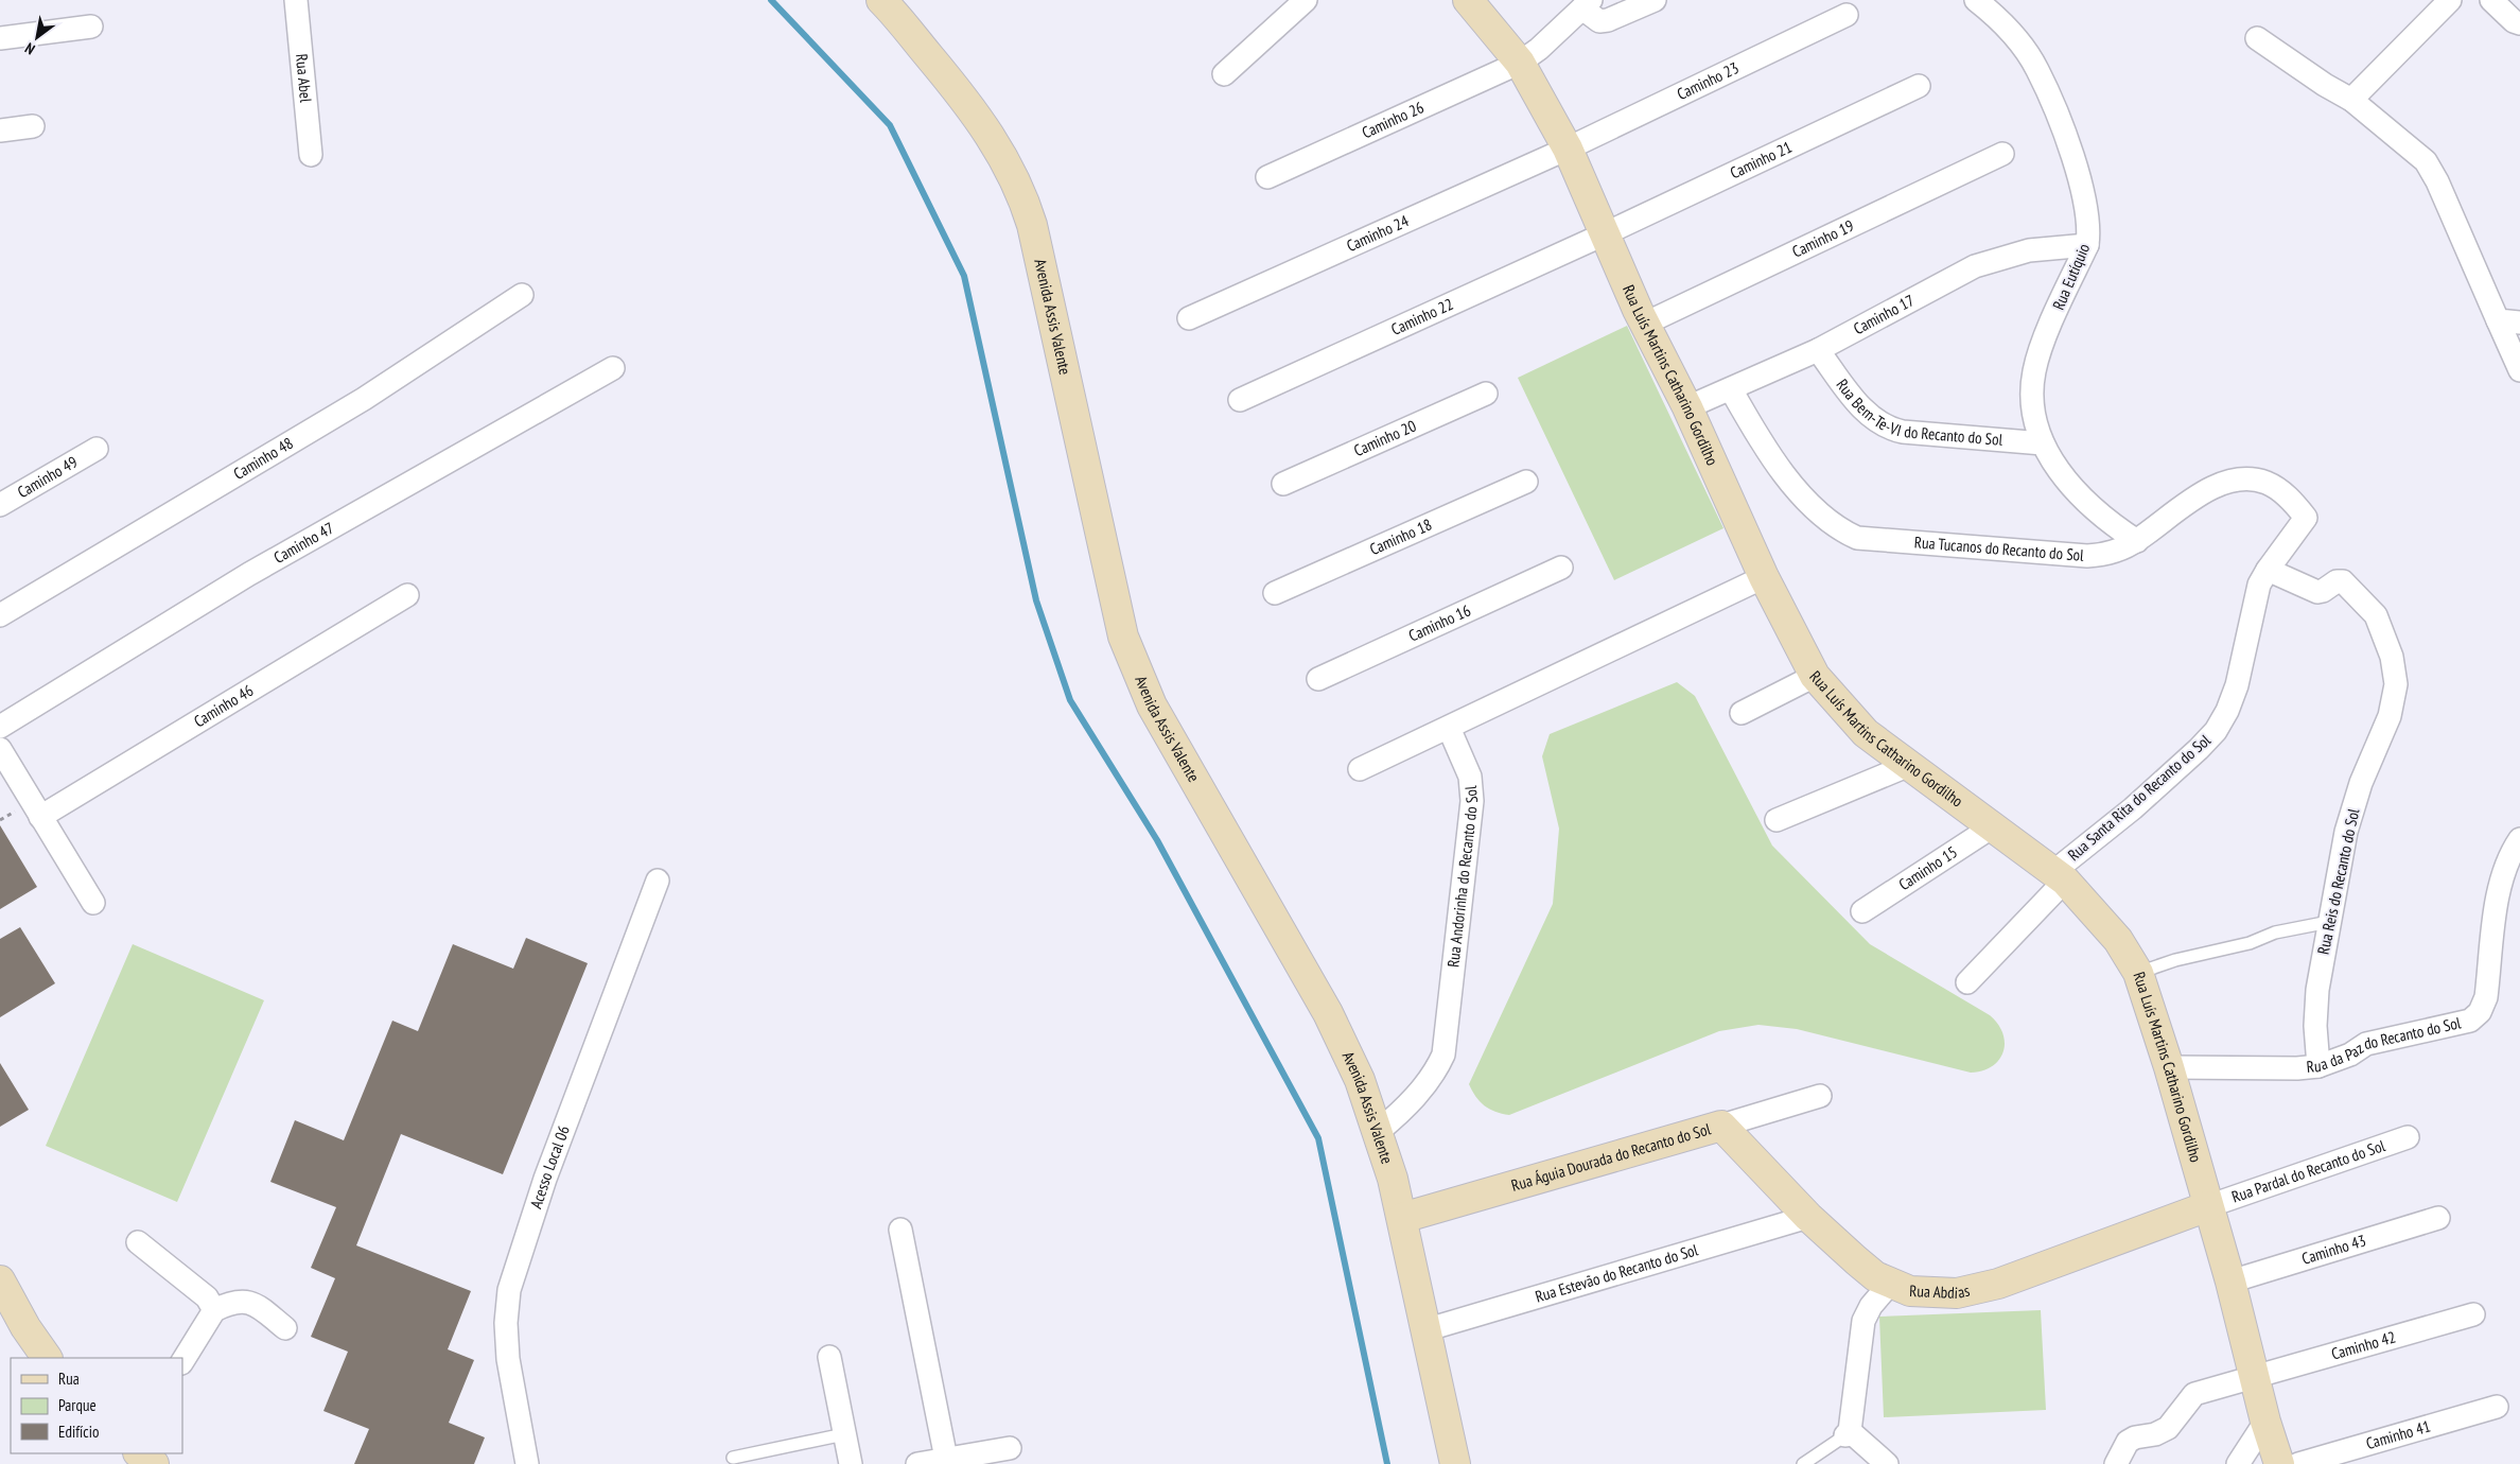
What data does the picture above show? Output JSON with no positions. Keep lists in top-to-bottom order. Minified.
{"streets":{"street":["Rua Abel","Caminho 23","Caminho 26","Caminho 21","Caminho 24","Caminho 19","Rua Eutíquio","Caminho 17","Avenida Assis Valente","Caminho 22","Rua Luís Martins Catharino Gordilho","Rua Bem-Te-VI do Recanto do Sol","Caminho 20","Caminho 48","Caminho 49","Caminho 18","Caminho 47","Rua Tucanos do Recanto do Sol","Caminho 16","Caminho 46","Rua Santa Rita do Recanto do Sol","Caminho 15","Rua Andorinha do Recanto do Sol","Rua Reis do Recanto do Sol","Rua da Paz do Recanto do Sol","Rua Águia Dourada do Recanto do Sol","Acesso Local 06","Rua Pardal do Recanto do Sol","Caminho 43","Rua Estevão do Recanto do Sol","Rua Abdias","Caminho 42","Caminho 41"]},"crossings":[["Caminho 23","Caminho 24"],["Caminho 23","Rua Luís Martins Catharino Gordilho"],["Caminho 26","Rua Luís Martins Catharino Gordilho"],["Caminho 21","Caminho 22"],["Caminho 21","Rua Luís Martins Catharino Gordilho"],["Caminho 24","Rua Luís Martins Catharino Gordilho"],["Caminho 19","Rua Luís Martins Catharino Gordilho"],["Rua Eutíquio","Caminho 17"],["Rua Eutíquio","Rua Bem-Te-VI do Recanto do Sol"],["Rua Eutíquio","Rua Tucanos do Recanto do Sol"],["Caminho 17","Rua Luís Martins Catharino Gordilho"],["Caminho 17","Rua Bem-Te-VI do Recanto do Sol"],["Caminho 17","Rua Tucanos do Recanto do Sol"],["Avenida Assis Valente","Rua Andorinha do Recanto do Sol"],["Avenida Assis Valente","Rua Águia Dourada do Recanto do Sol"],["Avenida Assis Valente","Rua Estevão do Recanto do Sol"],["Caminho 22","Rua Luís Martins Catharino Gordilho"],["Rua Luís Martins Catharino Gordilho","Rua Santa Rita do Recanto do Sol"],["Rua Luís Martins Catharino Gordilho","Caminho 15"],["Rua Luís Martins Catharino Gordilho","Rua da Paz do Recanto do Sol"],["Rua Luís Martins Catharino Gordilho","Rua Pardal do Recanto do Sol"],["Rua Luís Martins Catharino Gordilho","Caminho 43"],["Rua Luís Martins Catharino Gordilho","Rua Abdias"],["Rua Luís Martins Catharino Gordilho","Caminho 42"],["Rua Tucanos do Recanto do Sol","Rua Santa Rita do Recanto do Sol"],["Rua Santa Rita do Recanto do Sol","Rua Reis do Recanto do Sol"],["Rua Reis do Recanto do Sol","Rua da Paz do Recanto do Sol"],["Rua Águia Dourada do Recanto do Sol","Rua Abdias"],["Rua Pardal do Recanto do Sol","Rua Abdias"],["Rua Estevão do Recanto do Sol","Rua Abdias"]],"legend":["Rua","Parque","Edifício"],"north":"bottom left"}
